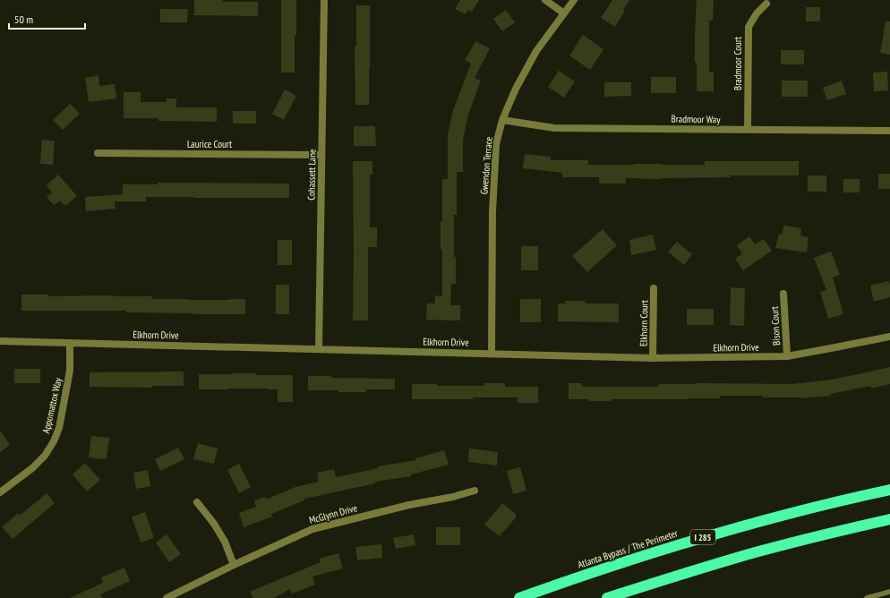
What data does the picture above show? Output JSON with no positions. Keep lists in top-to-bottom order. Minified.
{"streets":{"highway":["I 285","Atlanta Bypass / The Perimeter"],"street":["Bradmoor Court","Bradmoor Way","Laurice Court","Gwendon Terrace","Cohassett Lane","Elkhorn Court","Bison Court","Elkhorn Drive","Appomattox Way","McGlynn Drive"]},"crossings":[["Bradmoor Court","Bradmoor Way"],["Bradmoor Way","Gwendon Terrace"],["Laurice Court","Cohassett Lane"],["Gwendon Terrace","Elkhorn Drive"],["Cohassett Lane","Elkhorn Drive"],["Elkhorn Court","Elkhorn Drive"],["Bison Court","Elkhorn Drive"],["Elkhorn Drive","Appomattox Way"]],"scale_bar":"50 m"}
